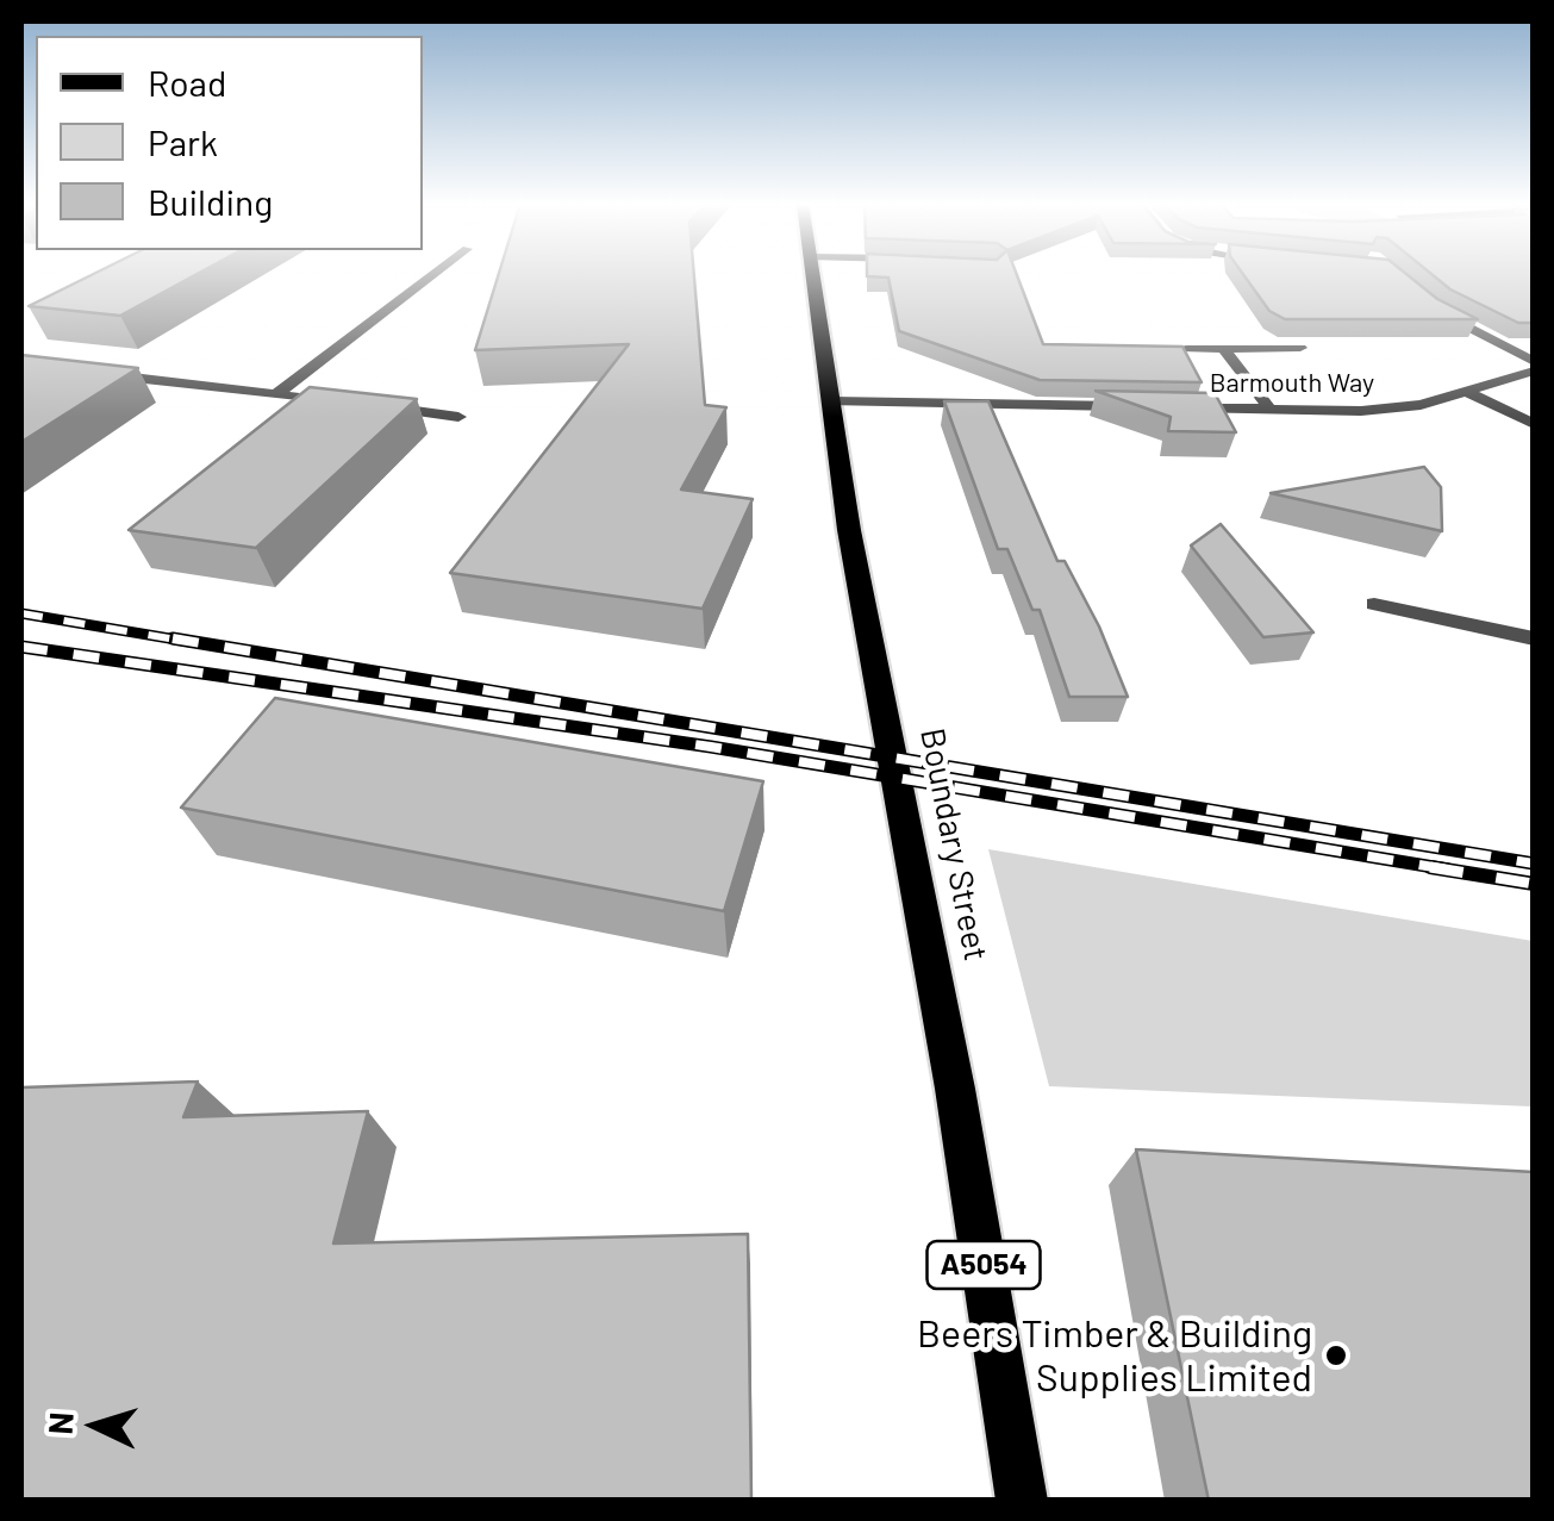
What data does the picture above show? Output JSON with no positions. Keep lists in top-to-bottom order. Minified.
{"streets":{"main road":["Boundary Street","A5054"],"street":["Barmouth Way"]},"places":["Beers Timber & Building Supplies Limited"],"legend":["Road","Park","Building"],"north":"left"}
